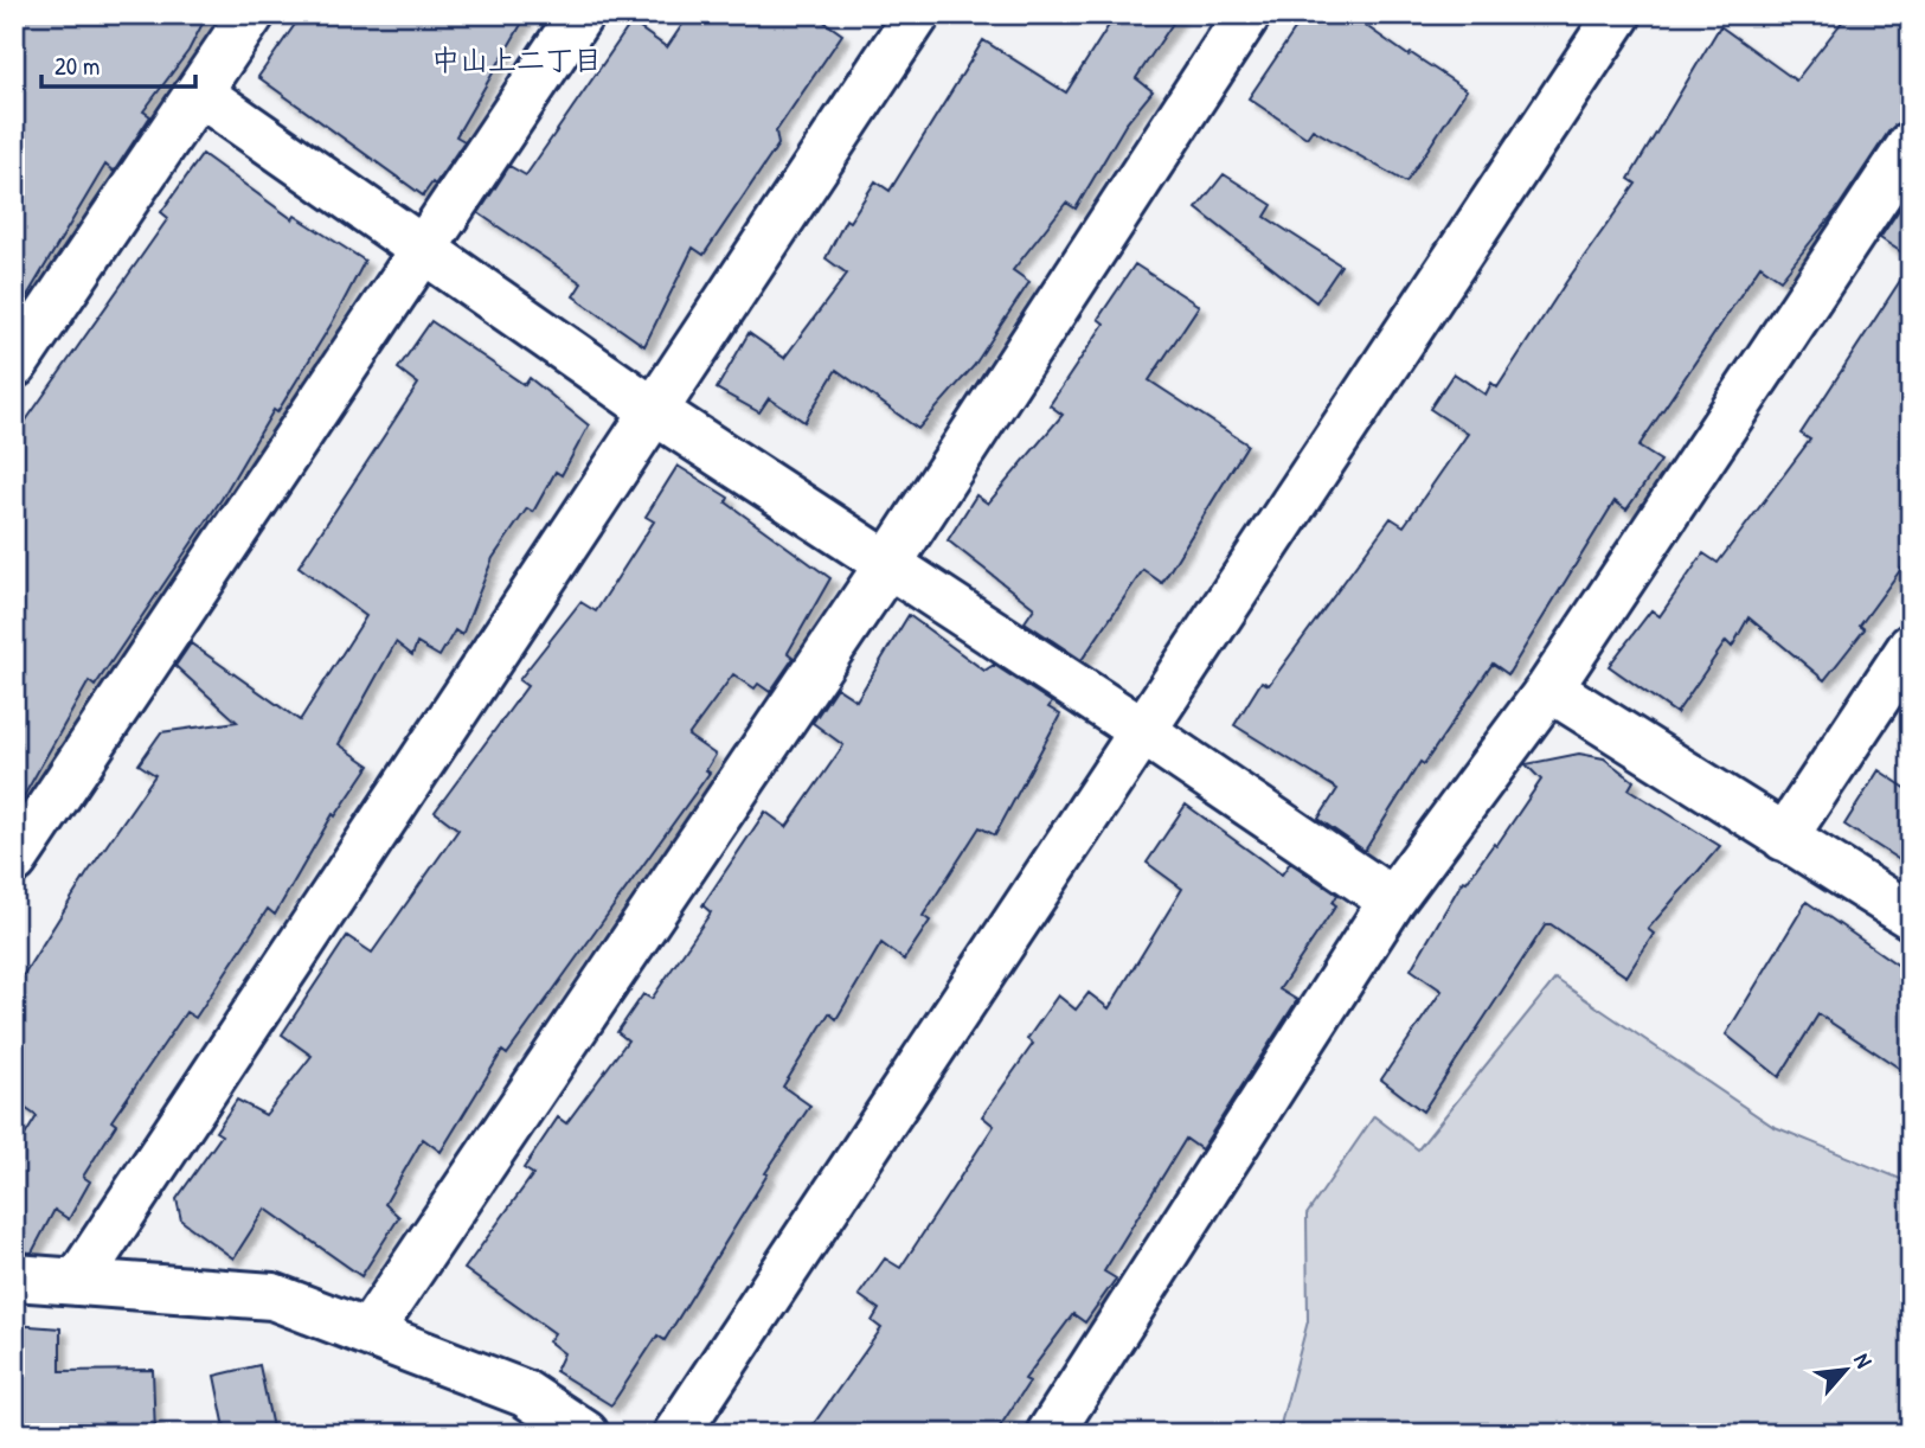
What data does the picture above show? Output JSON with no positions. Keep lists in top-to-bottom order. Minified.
{"districts":["中山上二丁目"],"scale_bar":"20 m","north":"top right"}
